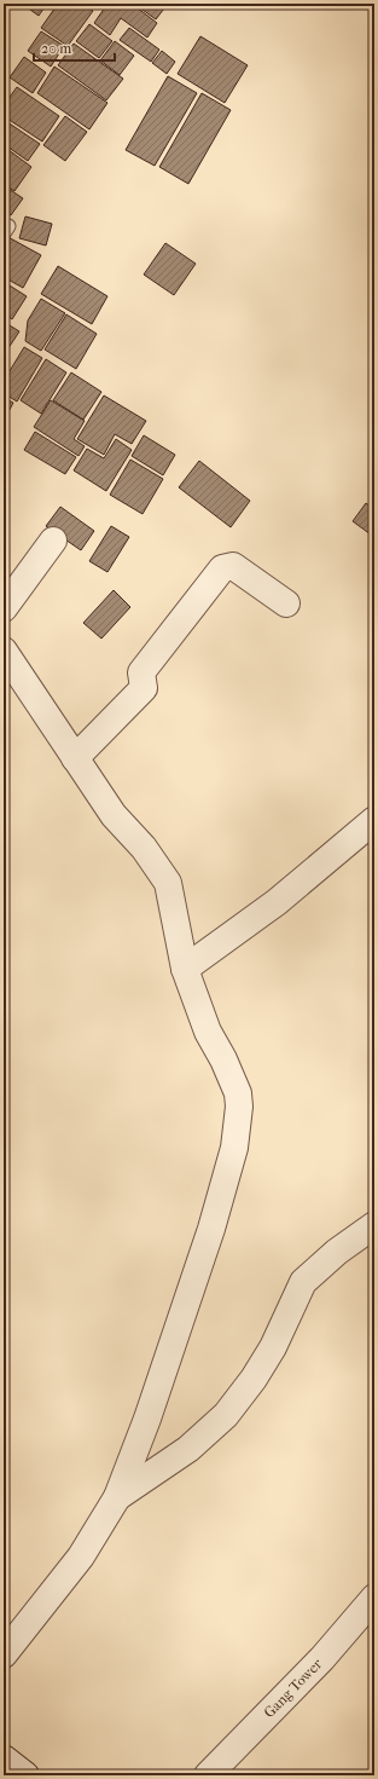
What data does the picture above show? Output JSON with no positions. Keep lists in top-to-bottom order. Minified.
{"streets":{"street":["Gang Tower"]},"scale_bar":"20 m"}
